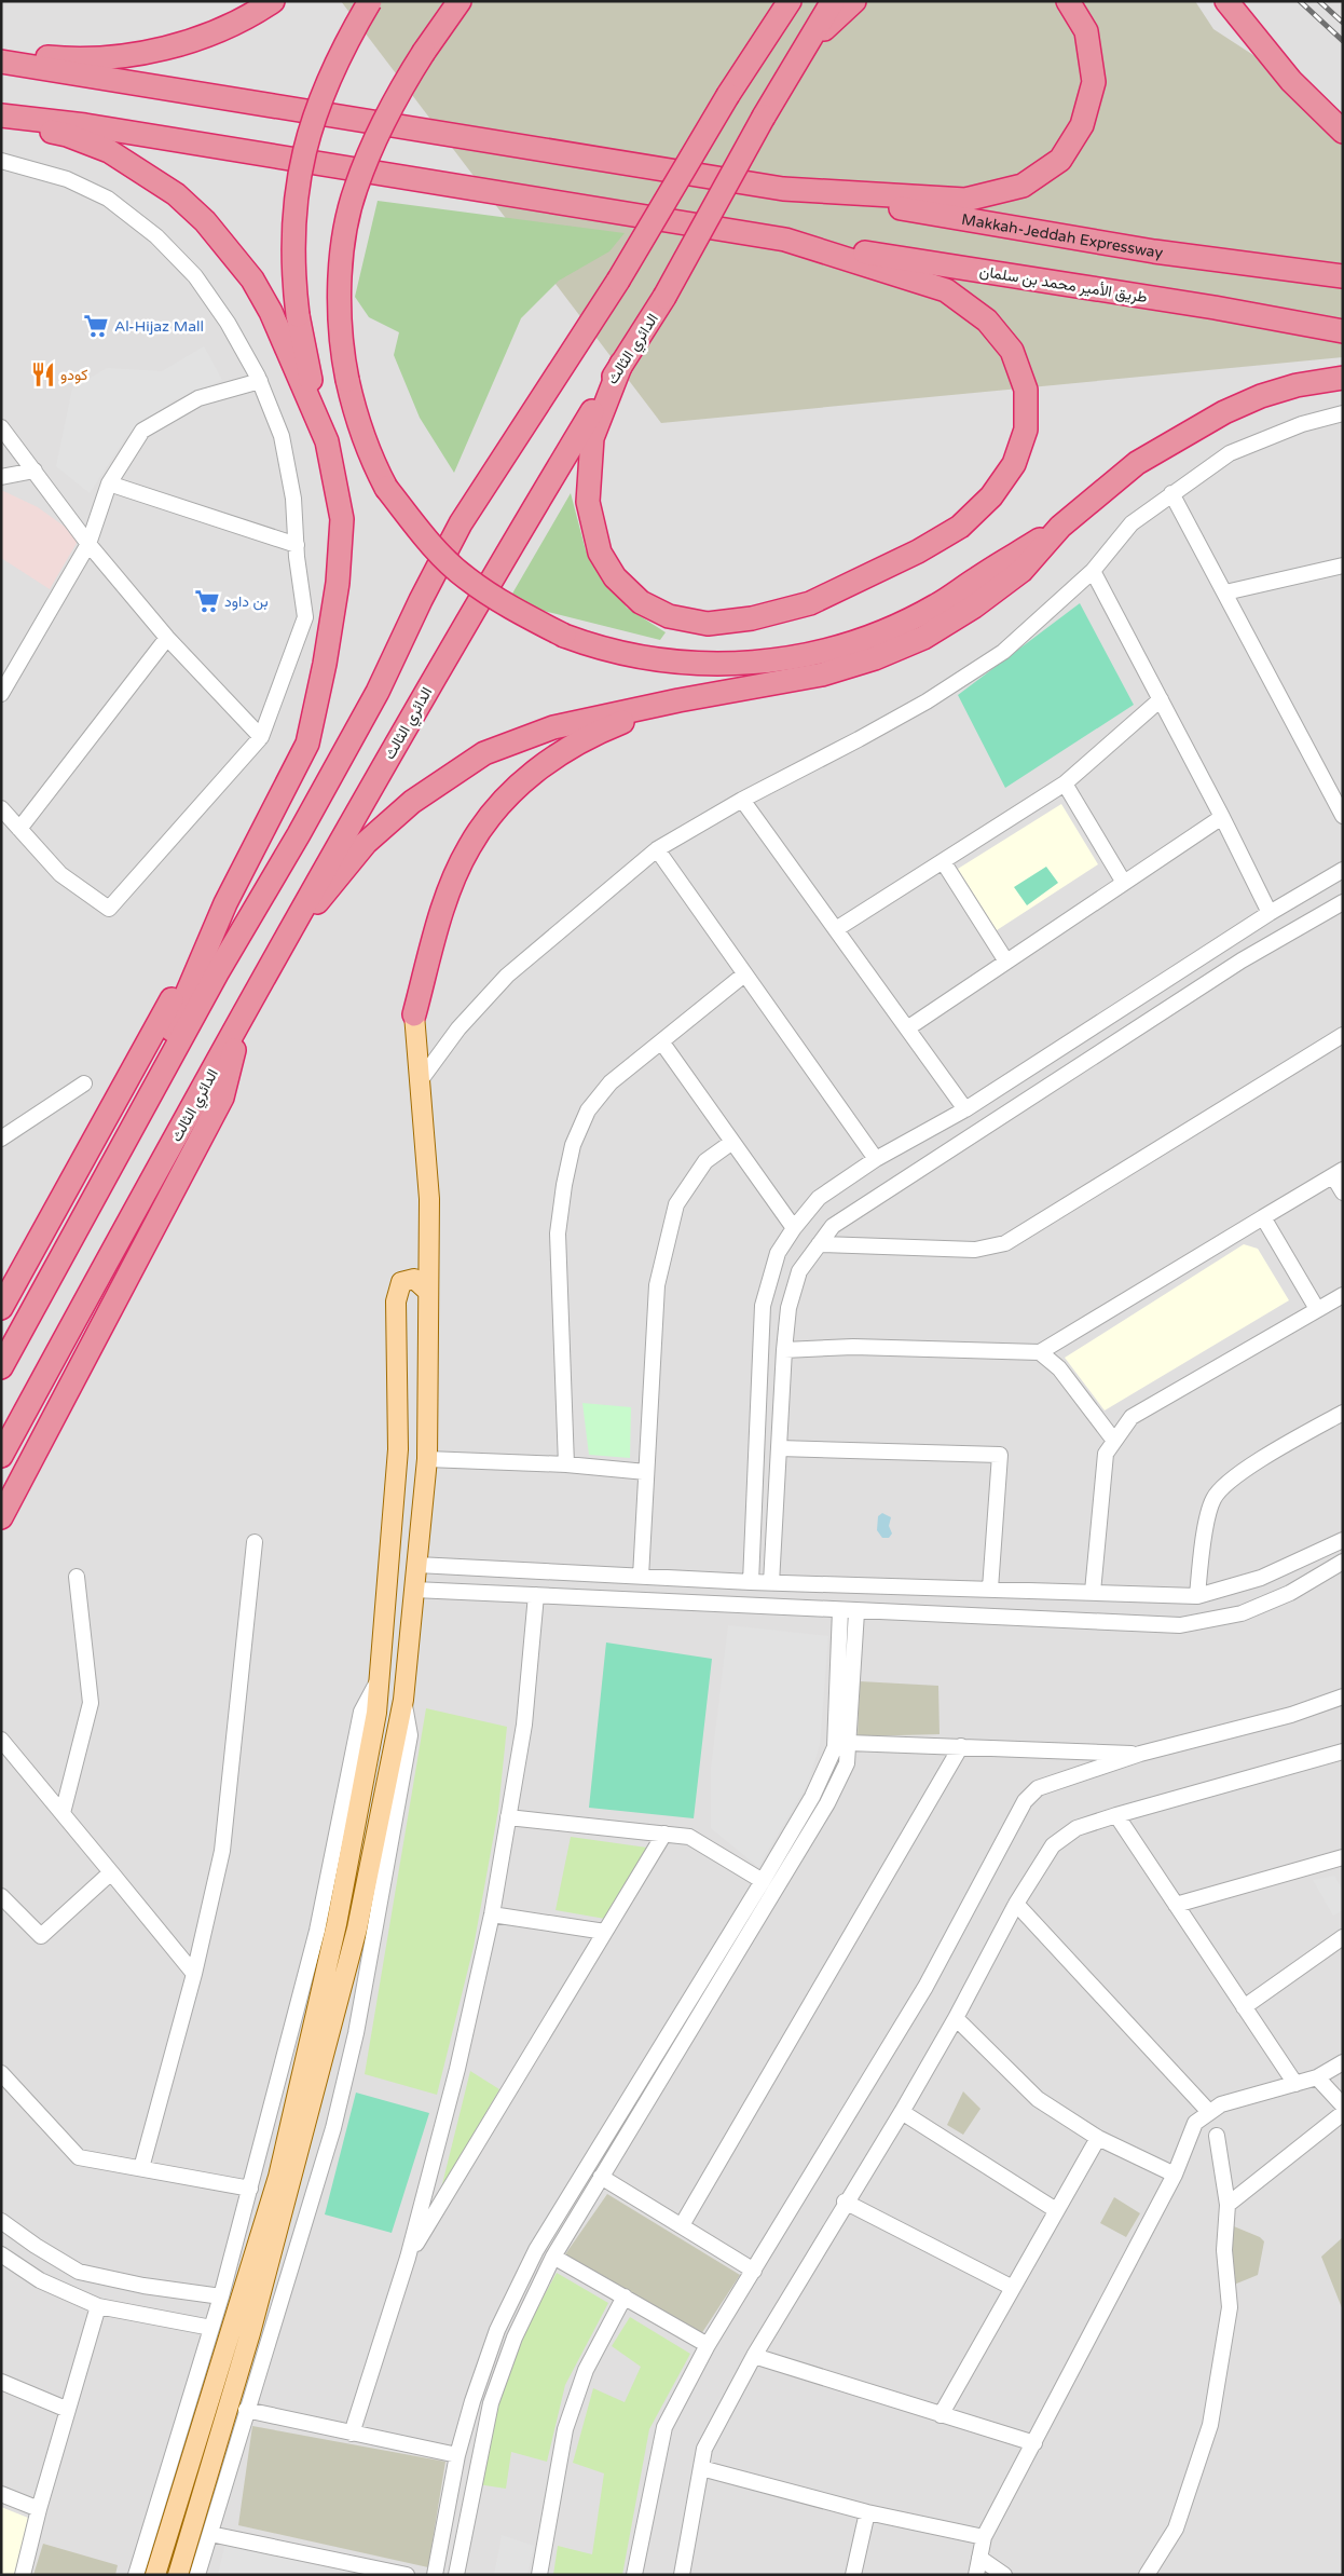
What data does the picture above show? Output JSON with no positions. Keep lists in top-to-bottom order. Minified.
{"streets":{"highway":["Makkah-Jeddah Expressway","طريق الأمير محمد بن سلمان","الدائري الثالث"]},"places":{"supermarket":["Al-Hijaz Mall","بن داود"],"restaurant":["كودو"]}}
